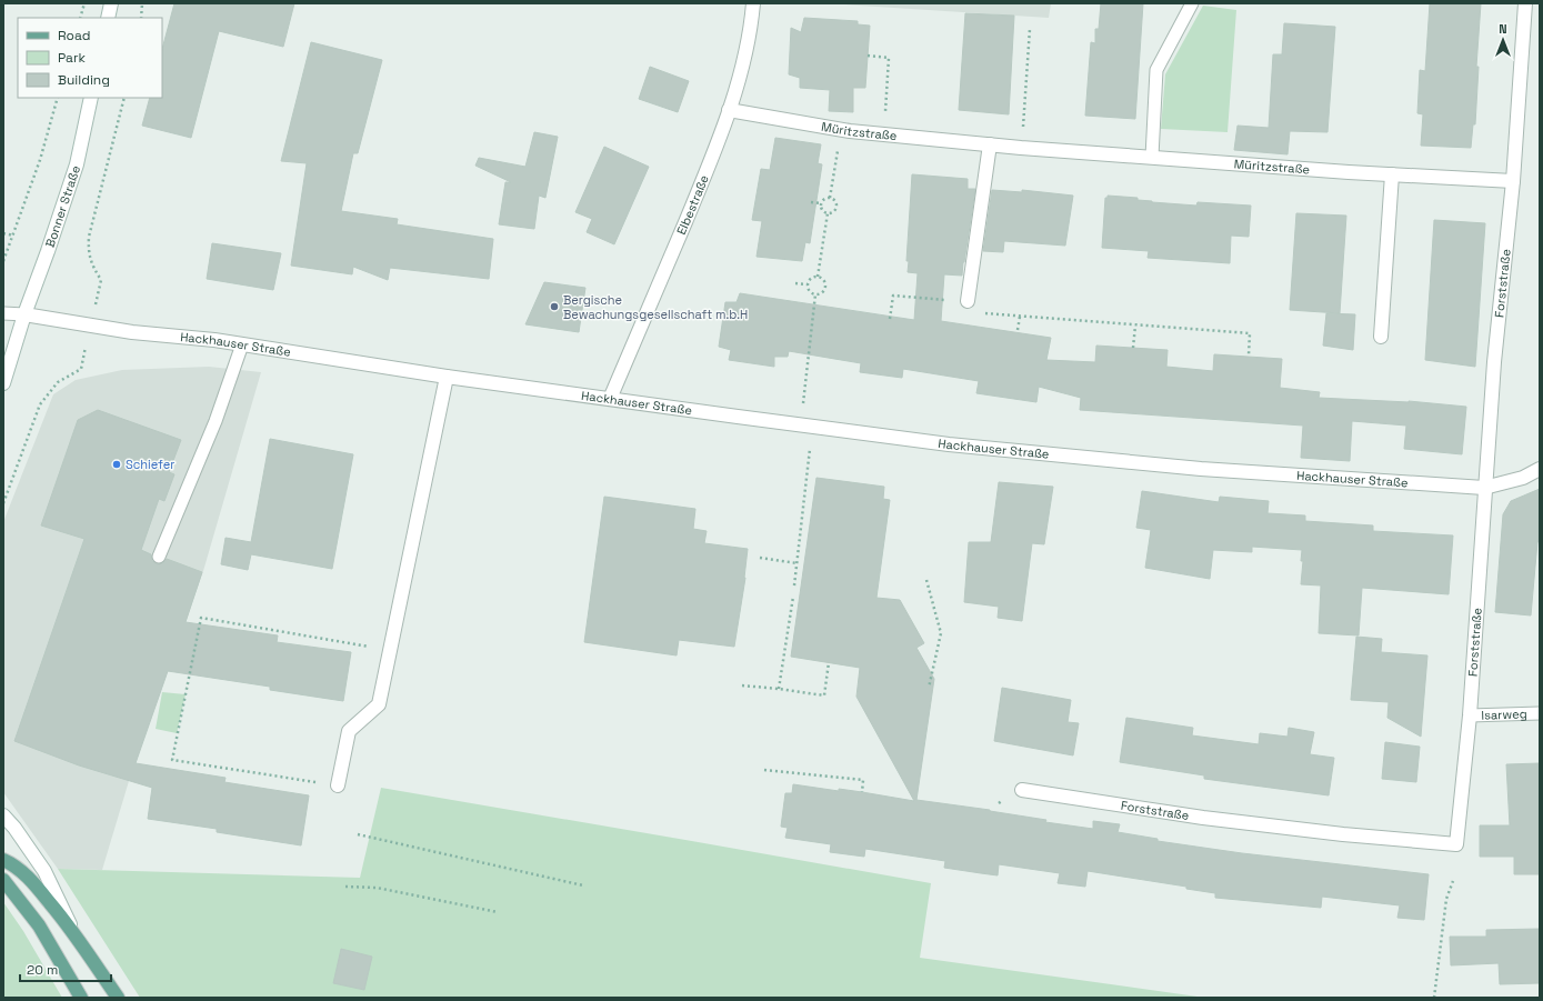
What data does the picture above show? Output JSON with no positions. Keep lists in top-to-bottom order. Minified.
{"streets":{"street":["Müritzstraße","Elbestraße","Bonner Straße","Forststraße","Hackhauser Straße"],"lane":["Isarweg"]},"crossings":[["Müritzstraße","Elbestraße"],["Müritzstraße","Forststraße"],["Elbestraße","Hackhauser Straße"],["Bonner Straße","Hackhauser Straße"],["Forststraße","Hackhauser Straße"],["Forststraße","Isarweg"]],"places":["Bergische Bewachungsgesellschaft m.b.H","Schiefer"],"legend":["Road","Park","Building"],"scale_bar":"20 m","north":"top"}
